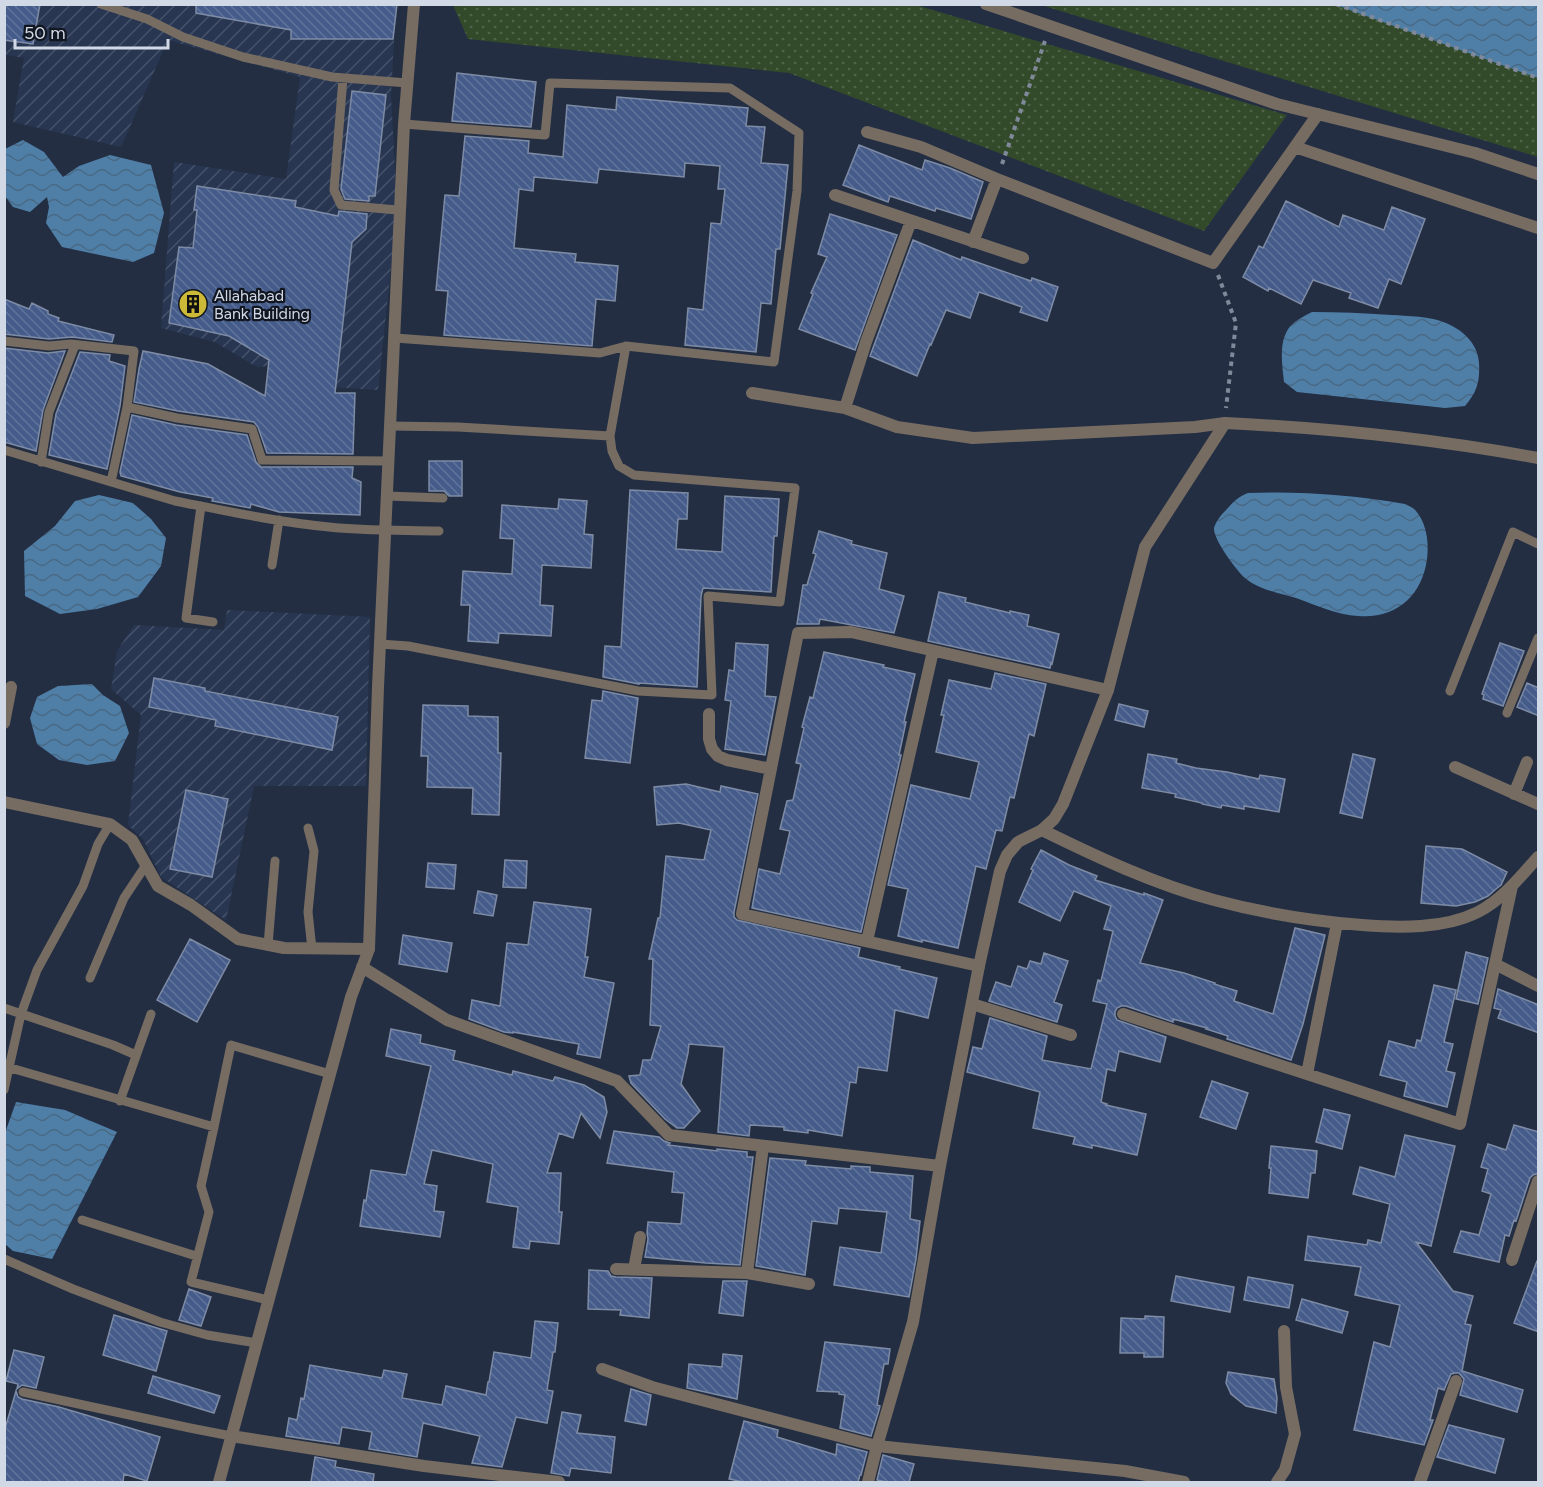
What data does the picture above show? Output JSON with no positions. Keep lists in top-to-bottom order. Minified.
{"places":{"building":["Allahabad Bank Building"]},"scale_bar":"50 m"}
